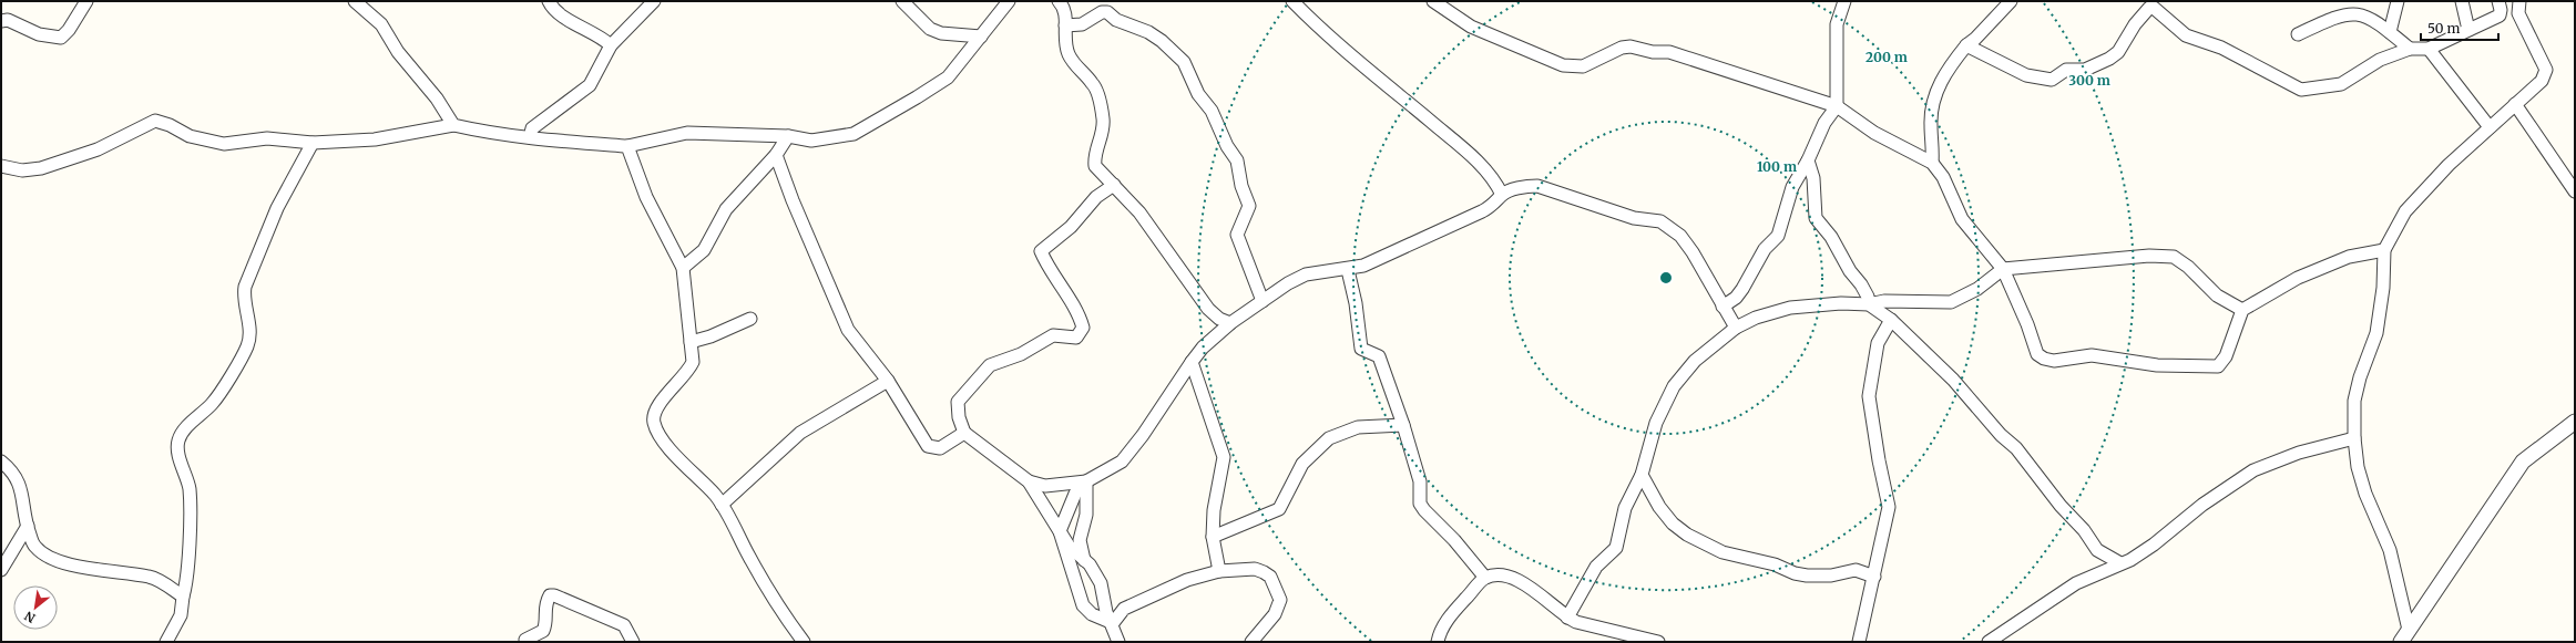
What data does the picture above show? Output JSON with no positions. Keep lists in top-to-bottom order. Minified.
{"scale_bar":"50 m","north":"bottom left","rings":["200 m","300 m","100 m"]}
